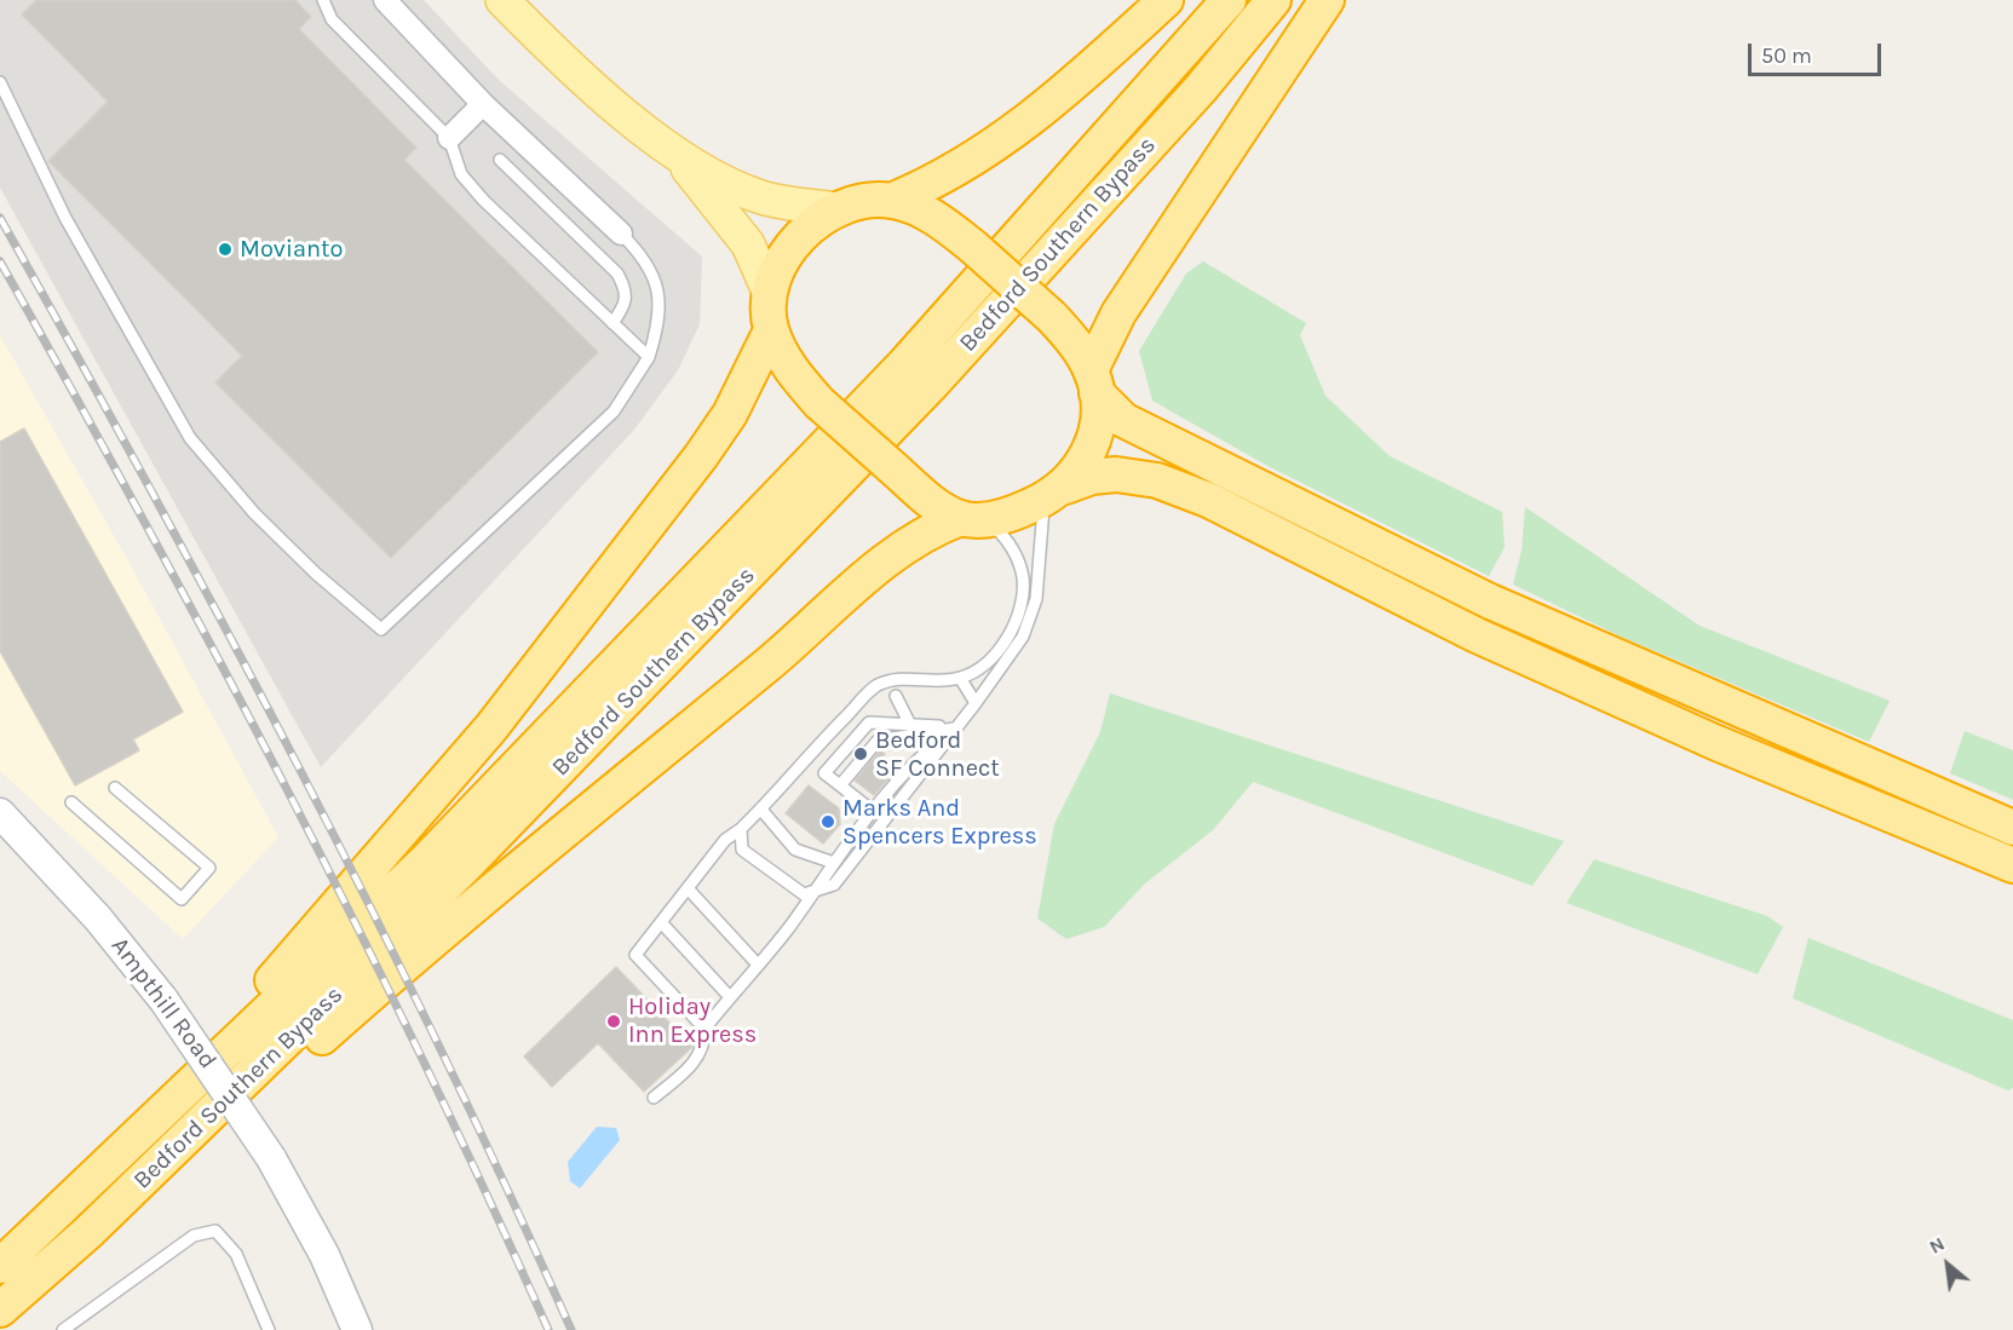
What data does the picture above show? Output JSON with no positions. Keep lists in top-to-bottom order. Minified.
{"streets":{"highway":["Bedford Southern Bypass"],"main road":["Ampthill Road"]},"places":["Movianto","Bedford SF Connect","Marks And Spencers Express","Holiday Inn Express"],"scale_bar":"50 m","north":"top left"}
